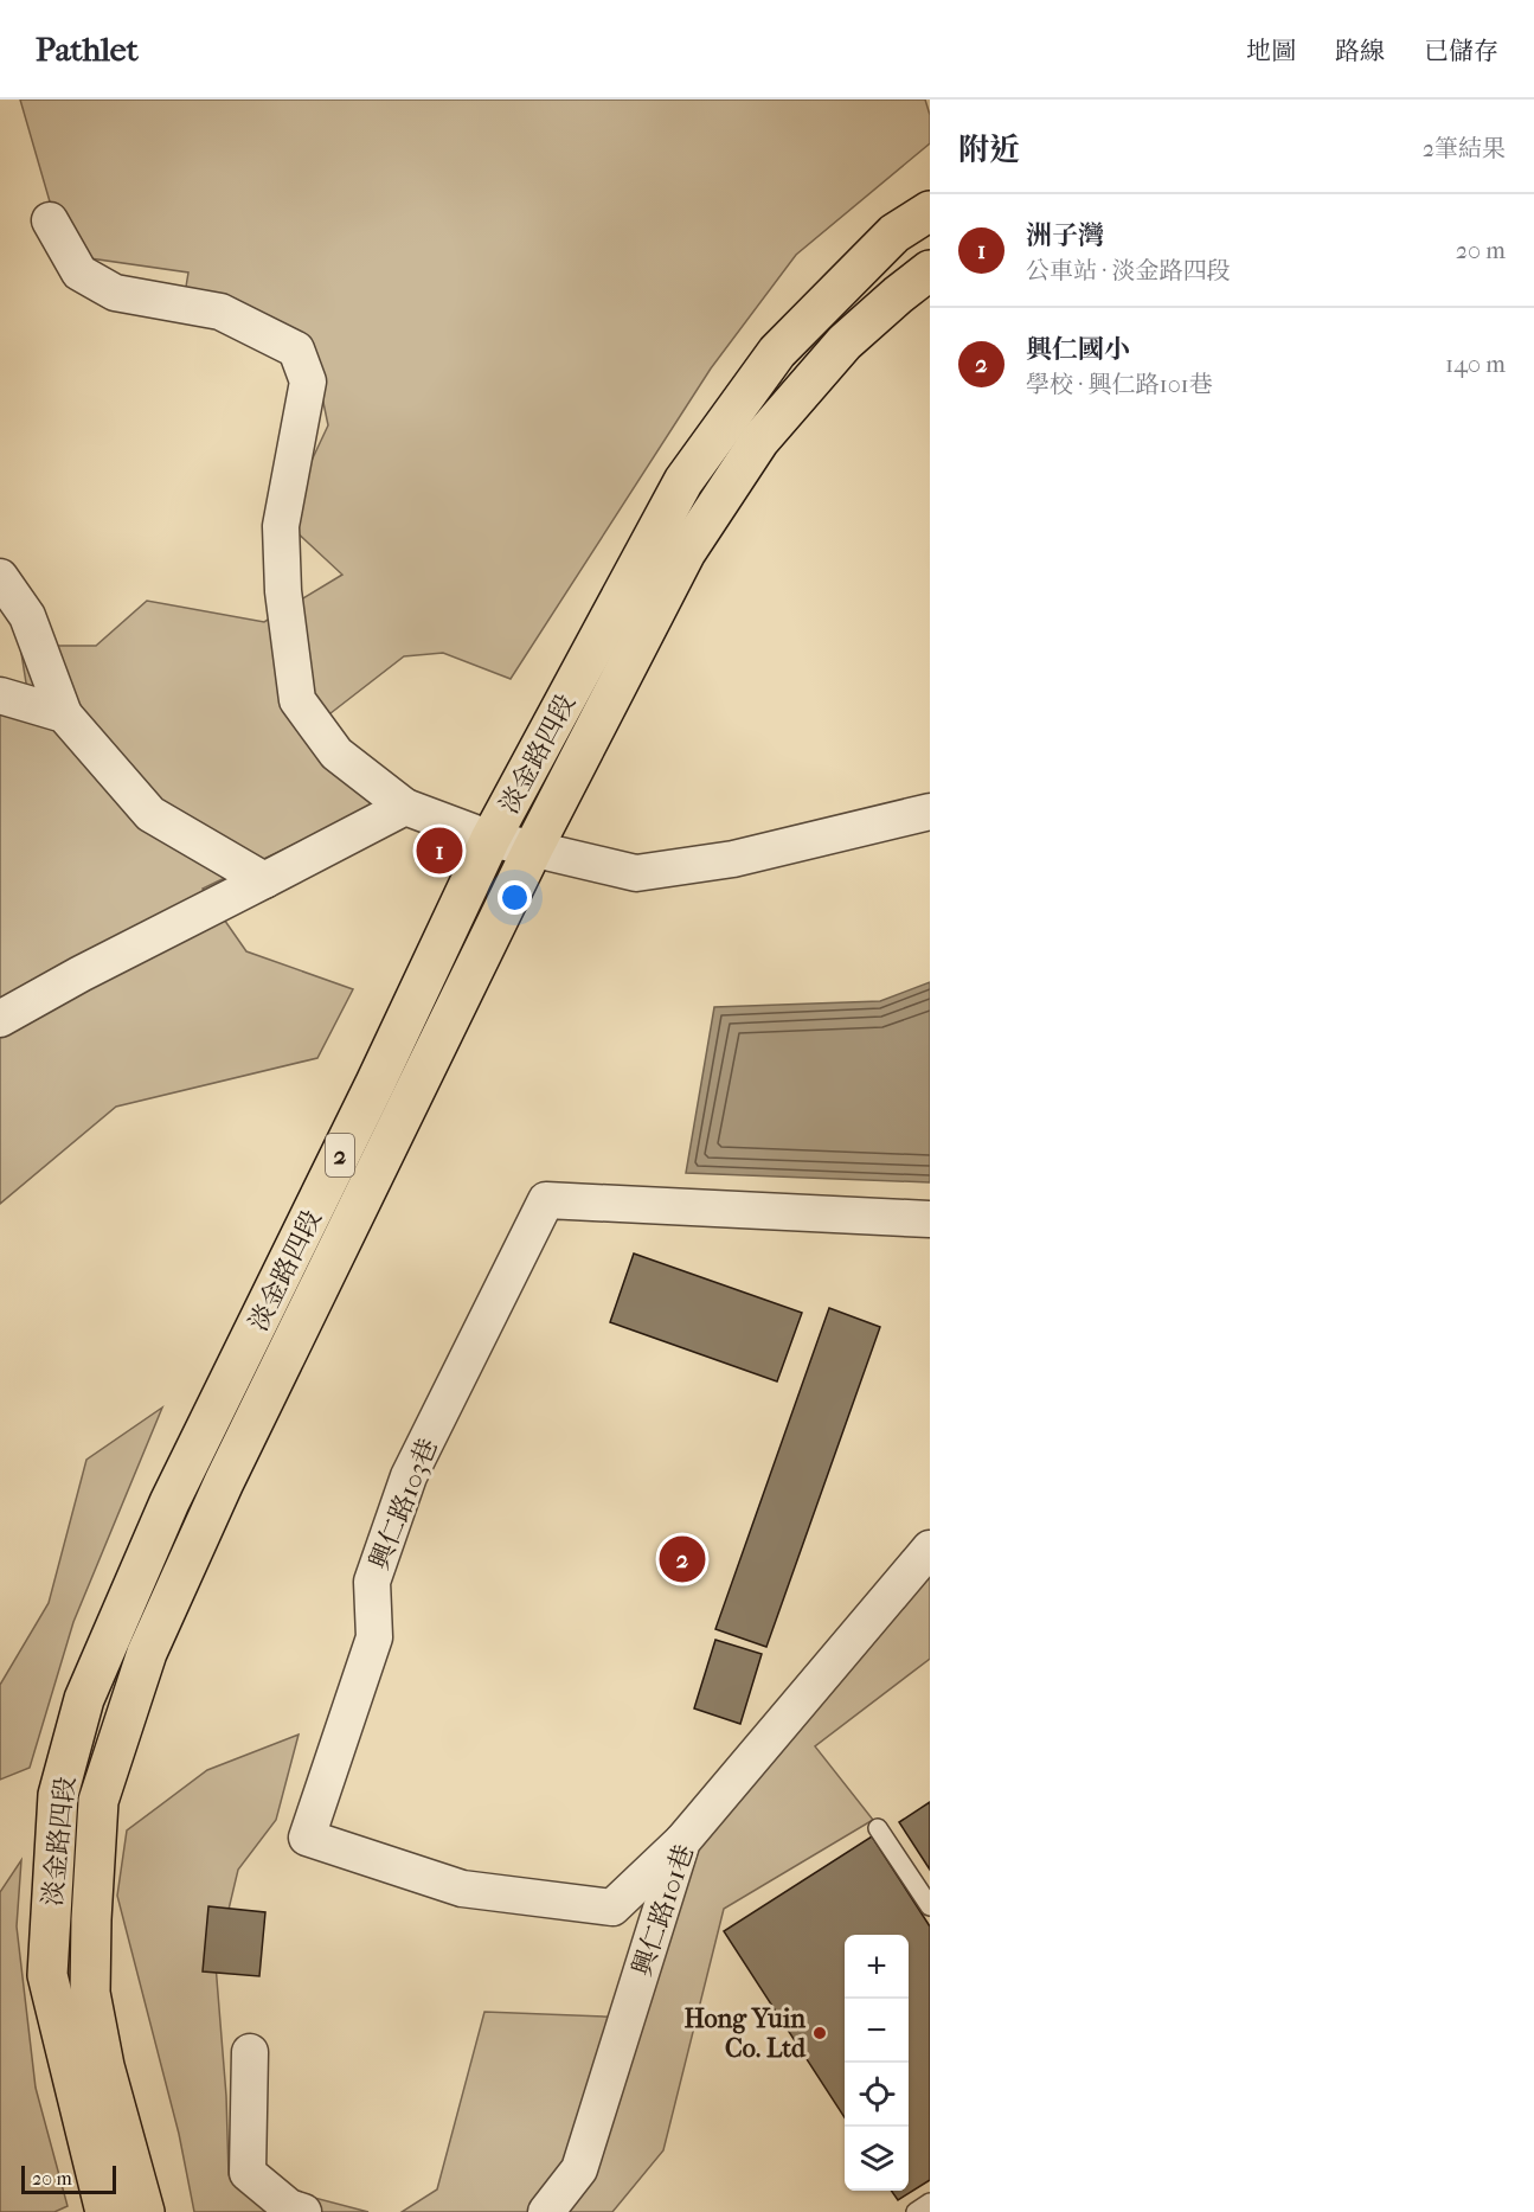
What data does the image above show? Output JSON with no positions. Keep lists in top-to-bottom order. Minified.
{"streets":{"main road":["淡金路四段","2"],"street":["興仁路103巷","興仁路101巷"]},"crossings":[["興仁路103巷","興仁路101巷"]],"places":["Hong Yuin Co. Ltd"],"scale_bar":"20 m","page":{"header":"Pathlet","nav":["地圖","路線","已儲存"],"heading":["附近","2筆結果"],"list":[{"mark":"1","name":"洲子灣","note":"公車站 · 淡金路四段","value":"20 m"},{"mark":"2","name":"興仁國小","note":"學校 · 興仁路101巷","value":"140 m"}],"pins":["1","2"],"map_buttons":["+","−"],"scale":"20 m"}}
